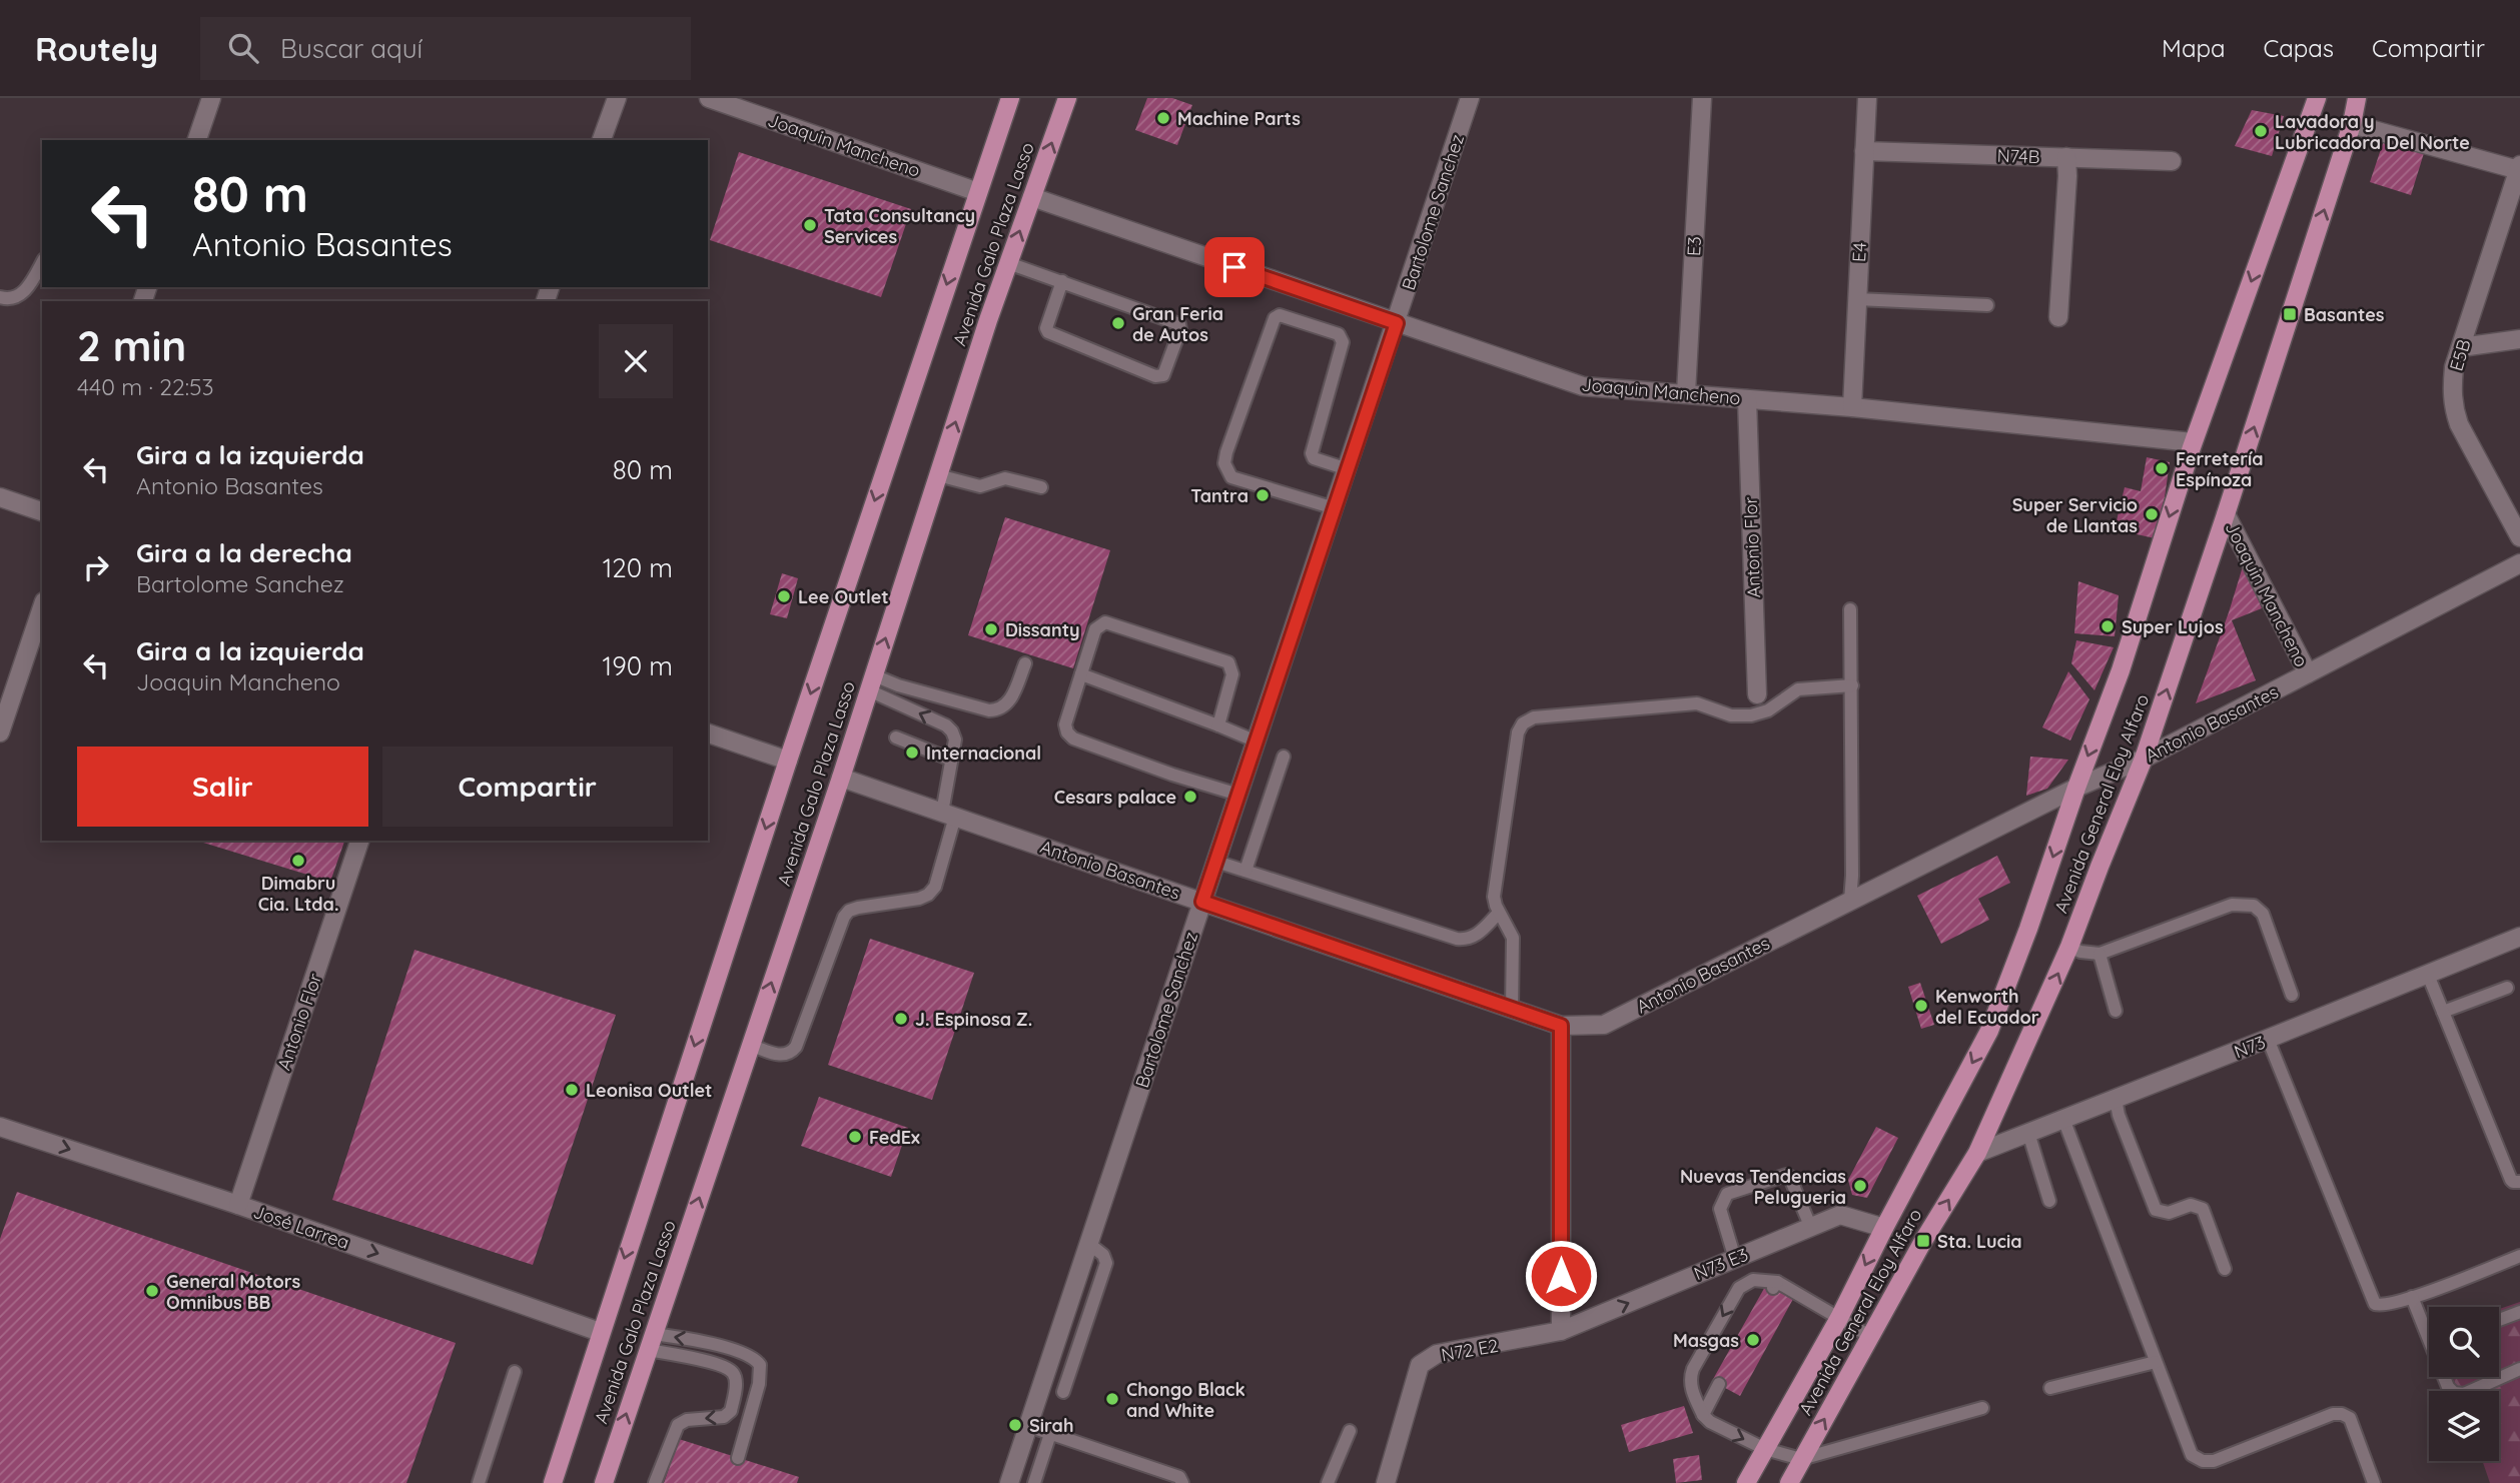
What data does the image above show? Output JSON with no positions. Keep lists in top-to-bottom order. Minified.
{"streets":{"main road":["Avenida Galo Plaza Lasso","Avenida General Eloy Alfaro"],"street":["Joaquin Mancheno","N74B","Bartolome Sanchez","E3","E4","E5B","Antonio Flor","Antonio Basantes","N73","José Larrea","N73 E3","N72 E2"]},"crossings":[["Joaquin Mancheno","Bartolome Sanchez"],["Joaquin Mancheno","Avenida Galo Plaza Lasso"],["Joaquin Mancheno","E3"],["Joaquin Mancheno","E4"],["Joaquin Mancheno","Antonio Flor"],["Joaquin Mancheno","Antonio Basantes"],["Joaquin Mancheno","Avenida General Eloy Alfaro"],["N74B","E4"],["Bartolome Sanchez","Antonio Basantes"],["Avenida Galo Plaza Lasso","Antonio Basantes"],["Avenida Galo Plaza Lasso","José Larrea"],["Antonio Flor","José Larrea"],["Antonio Basantes","Avenida General Eloy Alfaro"],["Avenida General Eloy Alfaro","N73"],["Avenida General Eloy Alfaro","N73 E3"],["N73 E3","N72 E2"]],"one_way":["José Larrea","N73 E3"],"places":{"other":["Machine Parts","Lavadora y Lubricadora Del Norte","Tata Consultancy Services","Gran Feria de Autos","Ferretería Espínoza","Tantra","Super Servicio de Llantas","Lee Outlet","Super Lujos","Dissanty","Internacional","Cesars palace","Dimabru Cia. Ltda.","Kenworth del Ecuador","J. Espinosa Z.","Leonisa Outlet","FedEx","Nuevas Tendencias Pelugueria","General Motors Omnibus BB","Masgas","Chongo Black and White","Sirah"],"transit":["Basantes","Sta. Lucia"]},"page":{"header":"Routely","search":"Buscar aquí","nav":["Mapa","Capas","Compartir"],"turn":["80 m","Antonio Basantes"],"heading":["2 min","440 m · 22:53"],"list":[{"name":"Gira a la izquierda","note":"Antonio Basantes","value":"80 m"},{"name":"Gira a la derecha","note":"Bartolome Sanchez","value":"120 m"},{"name":"Gira a la izquierda","note":"Joaquin Mancheno","value":"190 m"}],"buttons":["Salir","Compartir"]}}
